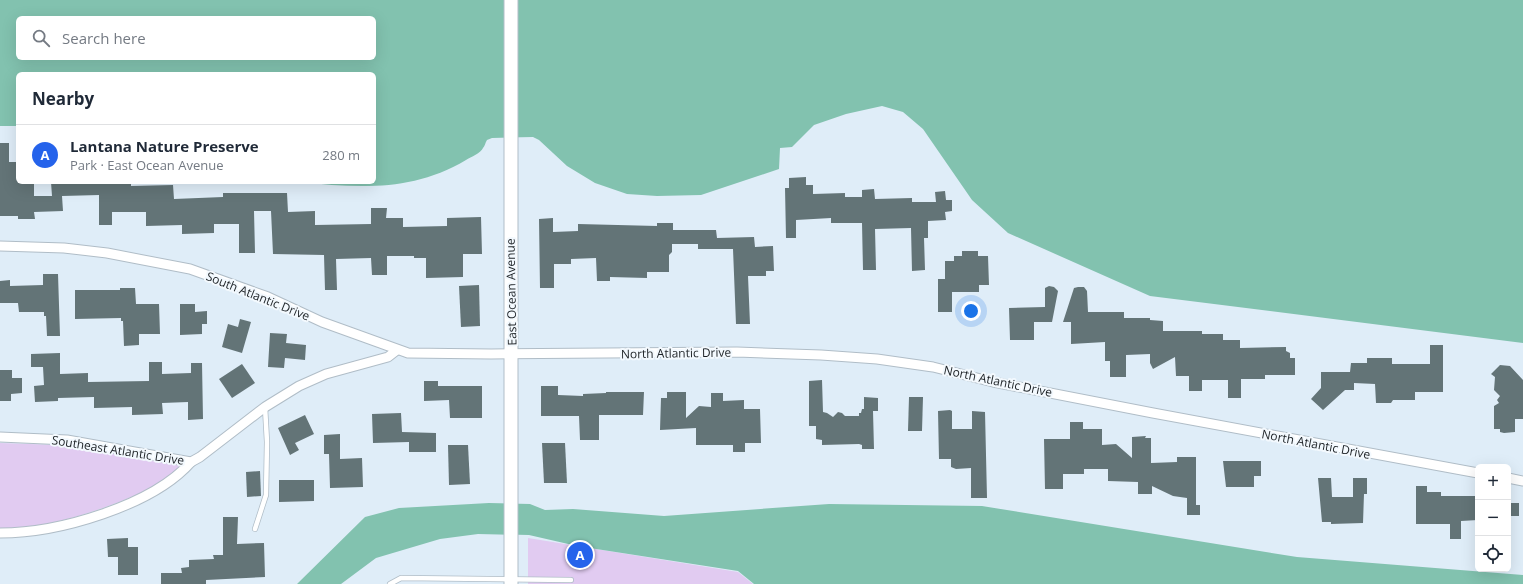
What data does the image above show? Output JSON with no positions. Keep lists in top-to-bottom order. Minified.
{"streets":{"main road":["East Ocean Avenue"],"street":["South Atlantic Drive","North Atlantic Drive","Southeast Atlantic Drive"]},"crossings":[["East Ocean Avenue","South Atlantic Drive"],["East Ocean Avenue","North Atlantic Drive"],["South Atlantic Drive","North Atlantic Drive"],["South Atlantic Drive","Southeast Atlantic Drive"]],"page":{"search":"Search here","heading":"Nearby","list":[{"mark":"A","name":"Lantana Nature Preserve","note":"Park · East Ocean Avenue","value":"280 m"}],"map_buttons":["+","−"],"pins":"A"}}
